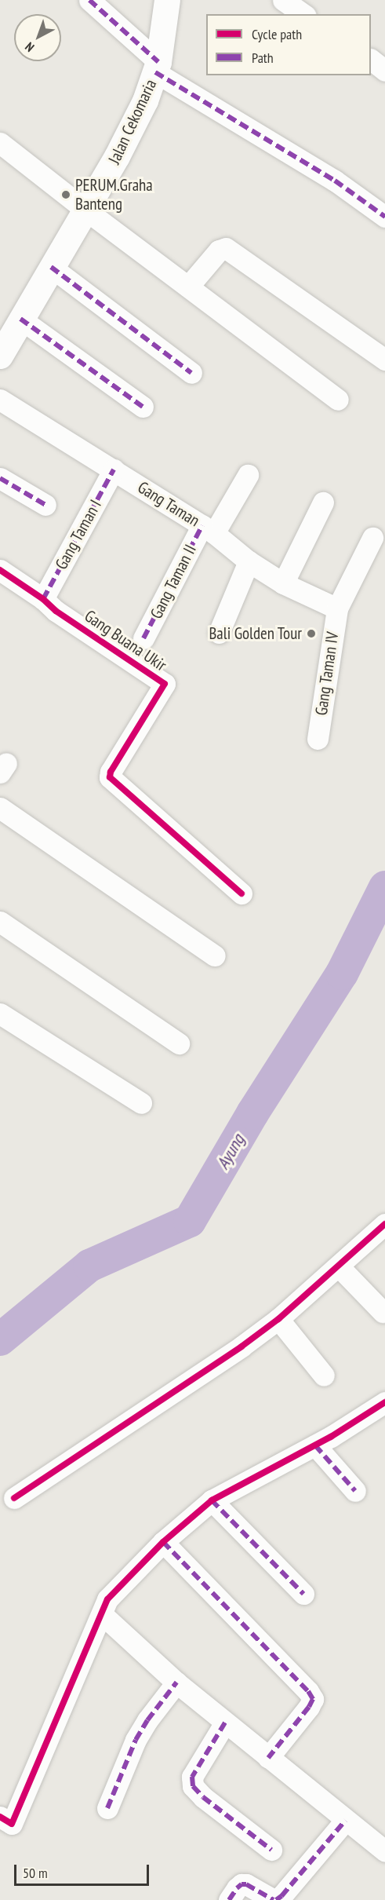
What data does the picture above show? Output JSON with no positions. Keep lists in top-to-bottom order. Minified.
{"streets":{"street":["Jalan Cekomaria","Gang Taman","Gang Taman I","Gang Taman II","Gang Buana Ukir","Gang Taman IV"]},"crossings":[["Gang Taman","Gang Taman I"],["Gang Taman","Gang Taman II"],["Gang Taman","Gang Taman IV"],["Gang Taman I","Gang Buana Ukir"]],"water":["Ayung"],"places":["PERUM.Graha Banteng","Bali Golden Tour"],"legend":["Cycle path","Path"],"scale_bar":"50 m","north":"bottom left"}
